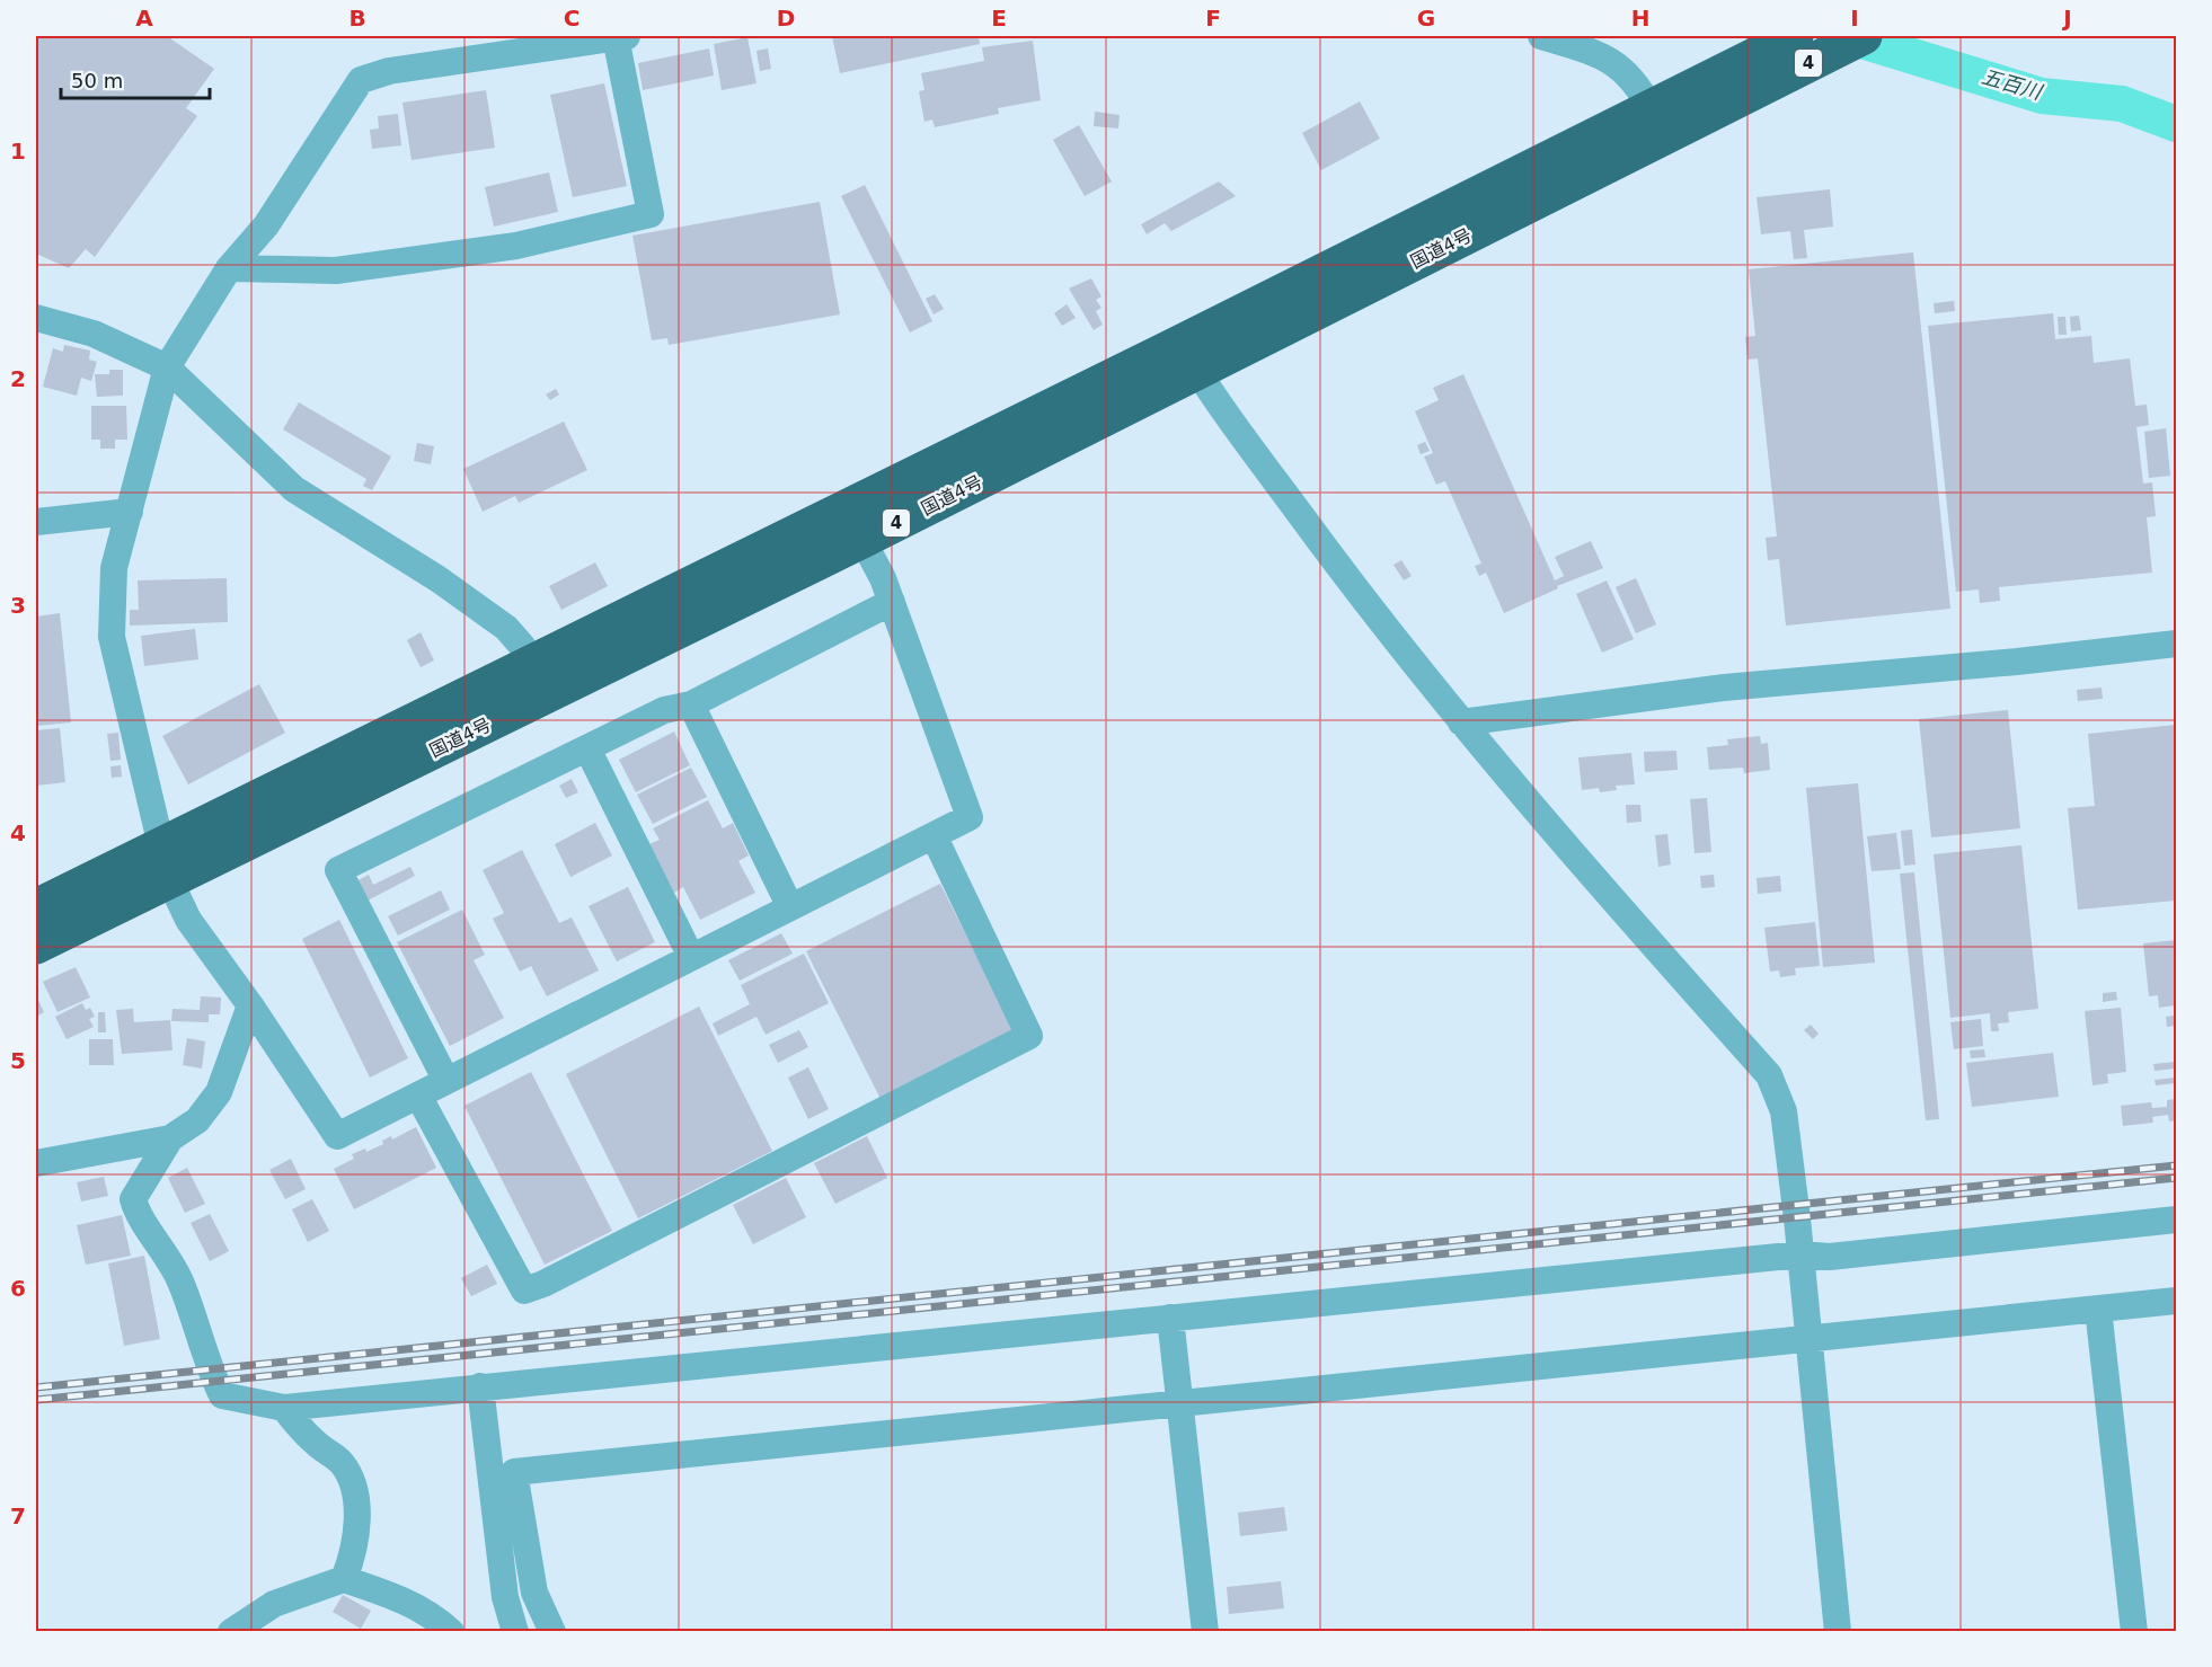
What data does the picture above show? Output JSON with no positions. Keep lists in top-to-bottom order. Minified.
{"streets":{"highway":["4","国道4号"]},"water":["五百川"],"scale_bar":"50 m","grid":{"columns":["A","B","C","D","E","F","G","H","I","J"],"rows":["1","2","3","4","5","6","7"]}}
